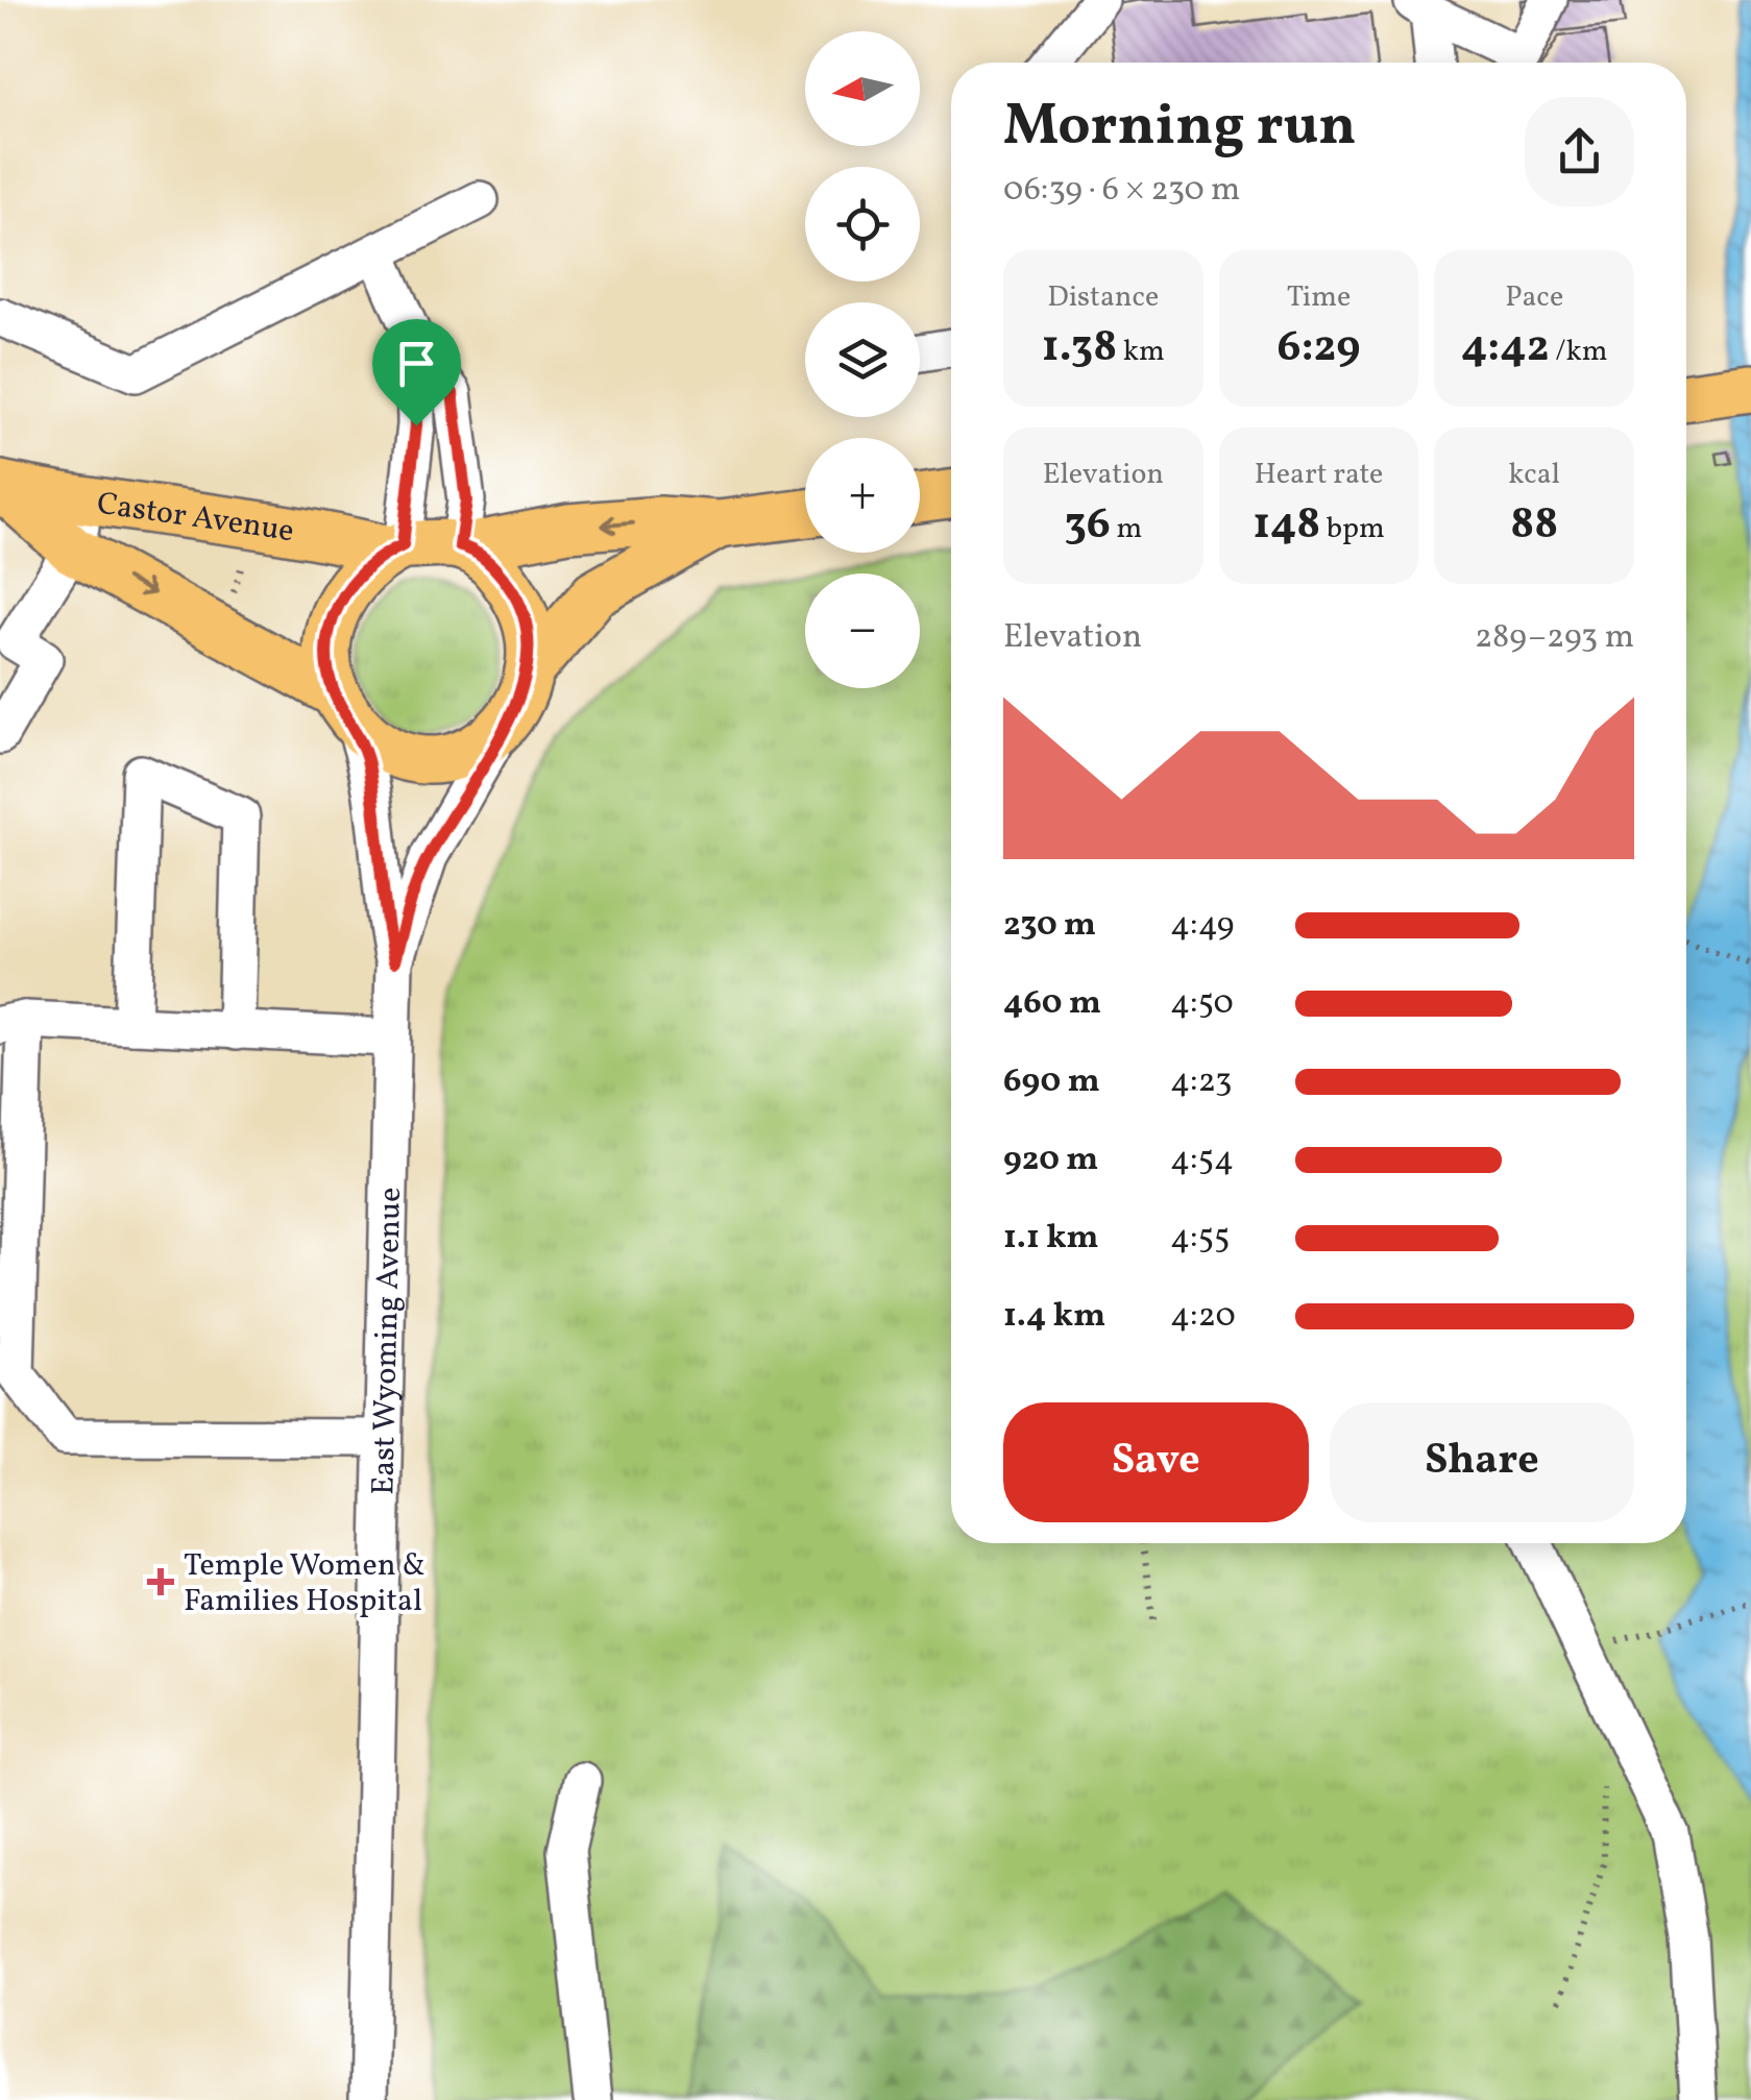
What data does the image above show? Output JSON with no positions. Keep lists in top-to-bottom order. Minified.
{"streets":{"main road":["Castor Avenue"],"street":["East Wyoming Avenue"]},"crossings":[["Castor Avenue","East Wyoming Avenue"]],"places":{"health":["Temple Women & Families Hospital"]},"north":"left","page":{"map_buttons":["+","−"],"heading":["Morning run","06:39 · 6 × 230 m"],"stats":[["Distance","1.38 km"],["Time","6:29"],["Pace","4:42 /km"],["Elevation","36 m"],["Heart rate","148 bpm"],["kcal","88"]],"chart":["Elevation","289–293 m"],"list":[{"name":"230 m","note":"4:49"},{"name":"460 m","note":"4:50"},{"name":"690 m","note":"4:23"},{"name":"920 m","note":"4:54"},{"name":"1.1 km","note":"4:55"},{"name":"1.4 km","note":"4:20"}],"buttons":["Save","Share"]}}
